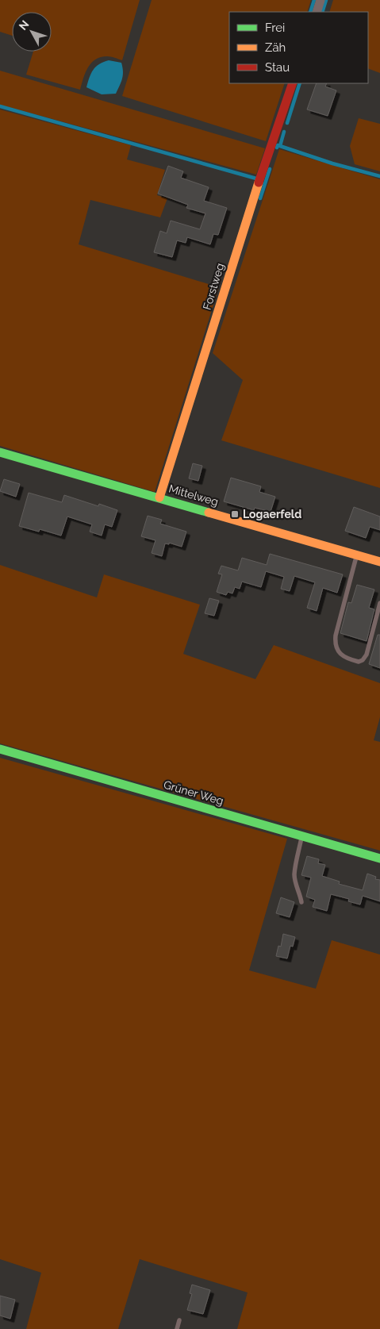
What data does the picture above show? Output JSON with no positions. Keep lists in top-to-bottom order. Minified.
{"streets":{"street":["Forstweg","Mittelweg","Grüner Weg"]},"crossings":[["Forstweg","Mittelweg"]],"places":{"transit":["Logaerfeld"]},"legend":["Frei","Zäh","Stau"],"north":"top left"}
